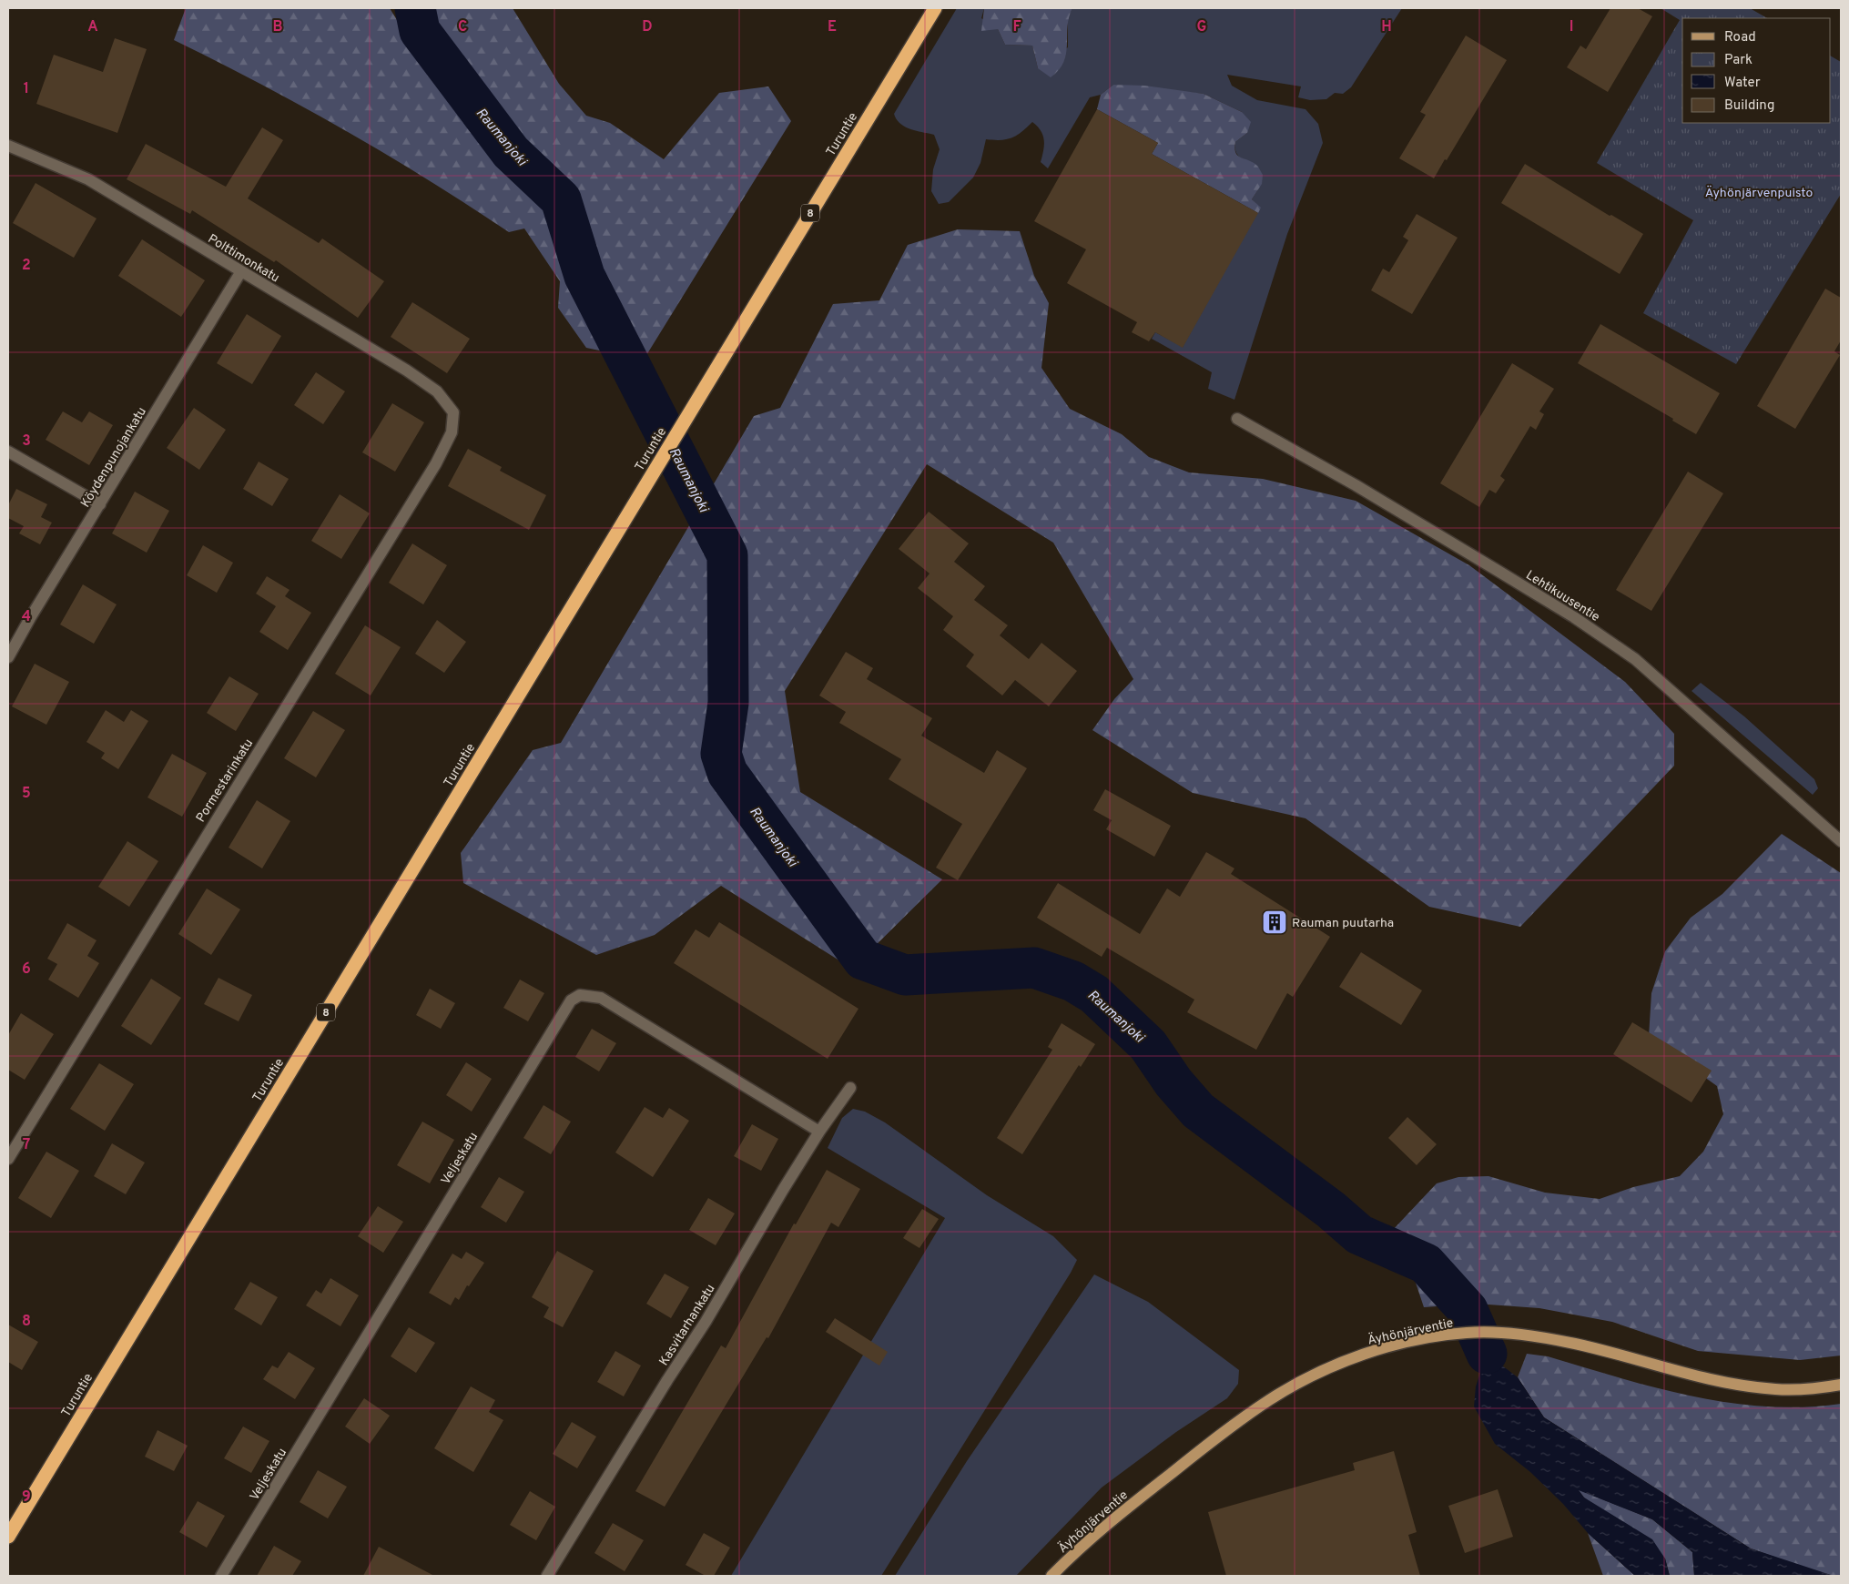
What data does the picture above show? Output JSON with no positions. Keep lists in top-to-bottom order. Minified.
{"streets":{"highway":["Turuntie","8"],"main road":["Äyhönjärventie"],"street":["Polttimonkatu","Köydenpunojankatu","Lehtikuusentie","Pormestarinkatu","Veljeskatu","Kasvitarhankatu"]},"crossings":[["Polttimonkatu","Köydenpunojankatu"],["Polttimonkatu","Pormestarinkatu"],["Veljeskatu","Kasvitarhankatu"]],"water":["Raumanjoki"],"parks":["Äyhönjärvenpuisto"],"places":{"building":["Rauman puutarha"]},"legend":["Road","Park","Water","Building"],"grid":{"columns":["A","B","C","D","E","F","G","H","I"],"rows":["1","2","3","4","5","6","7","8","9"]}}
